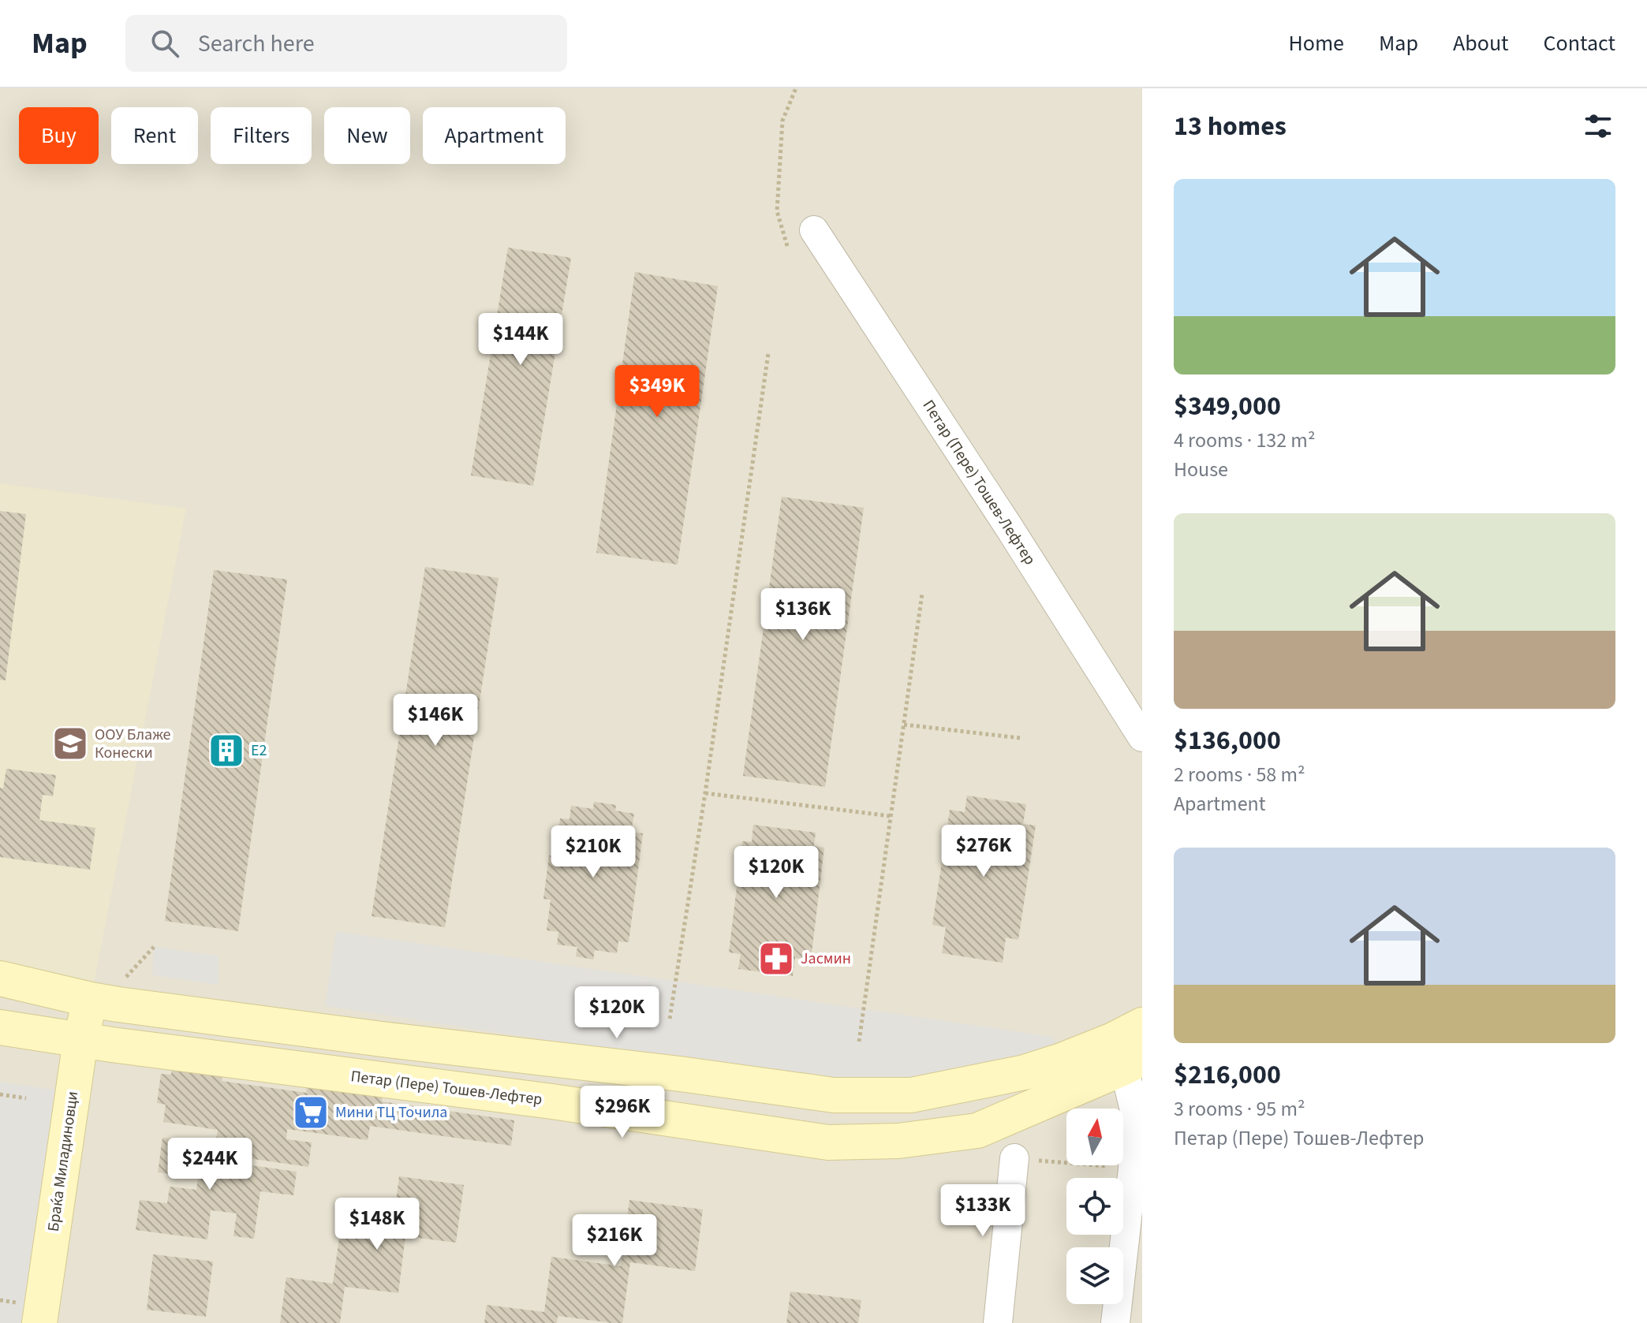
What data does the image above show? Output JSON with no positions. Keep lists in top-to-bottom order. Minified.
{"streets":{"street":["Петар (Пере) Тошев-Лефтер","Браќа Миладиновци"]},"crossings":[["Петар (Пере) Тошев-Лефтер","Браќа Миладиновци"]],"places":{"school or university":["ООУ Блаже Конески"],"building":["Е2"],"pharmacy":["Јасмин"],"supermarket":["Мини ТЦ Точила"]},"north":"top","page":{"header":"Map","search":"Search here","nav":["Home","Map","About","Contact"],"heading":"13 homes","chip":["Buy","Rent","Filters","New","Apartment"],"list":[{"name":"$349,000","note":"4 rooms · 132 m² · House"},{"name":"$136,000","note":"2 rooms · 58 m² · Apartment"},{"name":"$216,000","note":"3 rooms · 95 m² · Петар (Пере) Тошев-Лефтер"}],"price":["$144K","$349K","$136K","$146K","$276K","$210K","$120K","$120K","$296K","$244K","$133K","$148K","$216K"]}}
